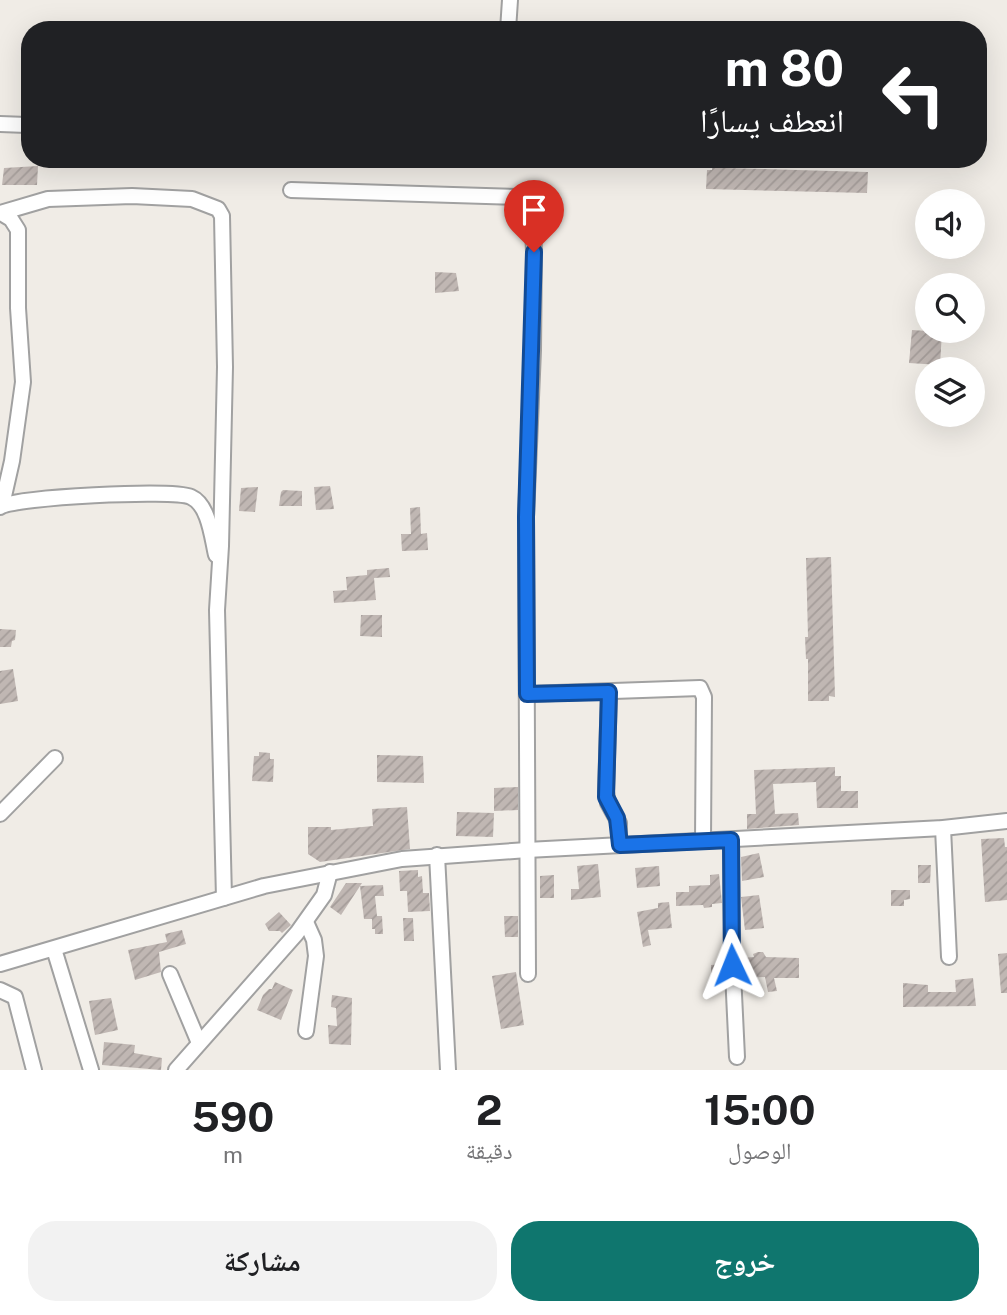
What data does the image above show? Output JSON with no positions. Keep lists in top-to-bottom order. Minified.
{"page":{"turn":["80 m","انعطف يسارًا"],"eta":["15:00","الوصول","2","دقيقة","590","m"],"buttons":["خروج","مشاركة"]}}
